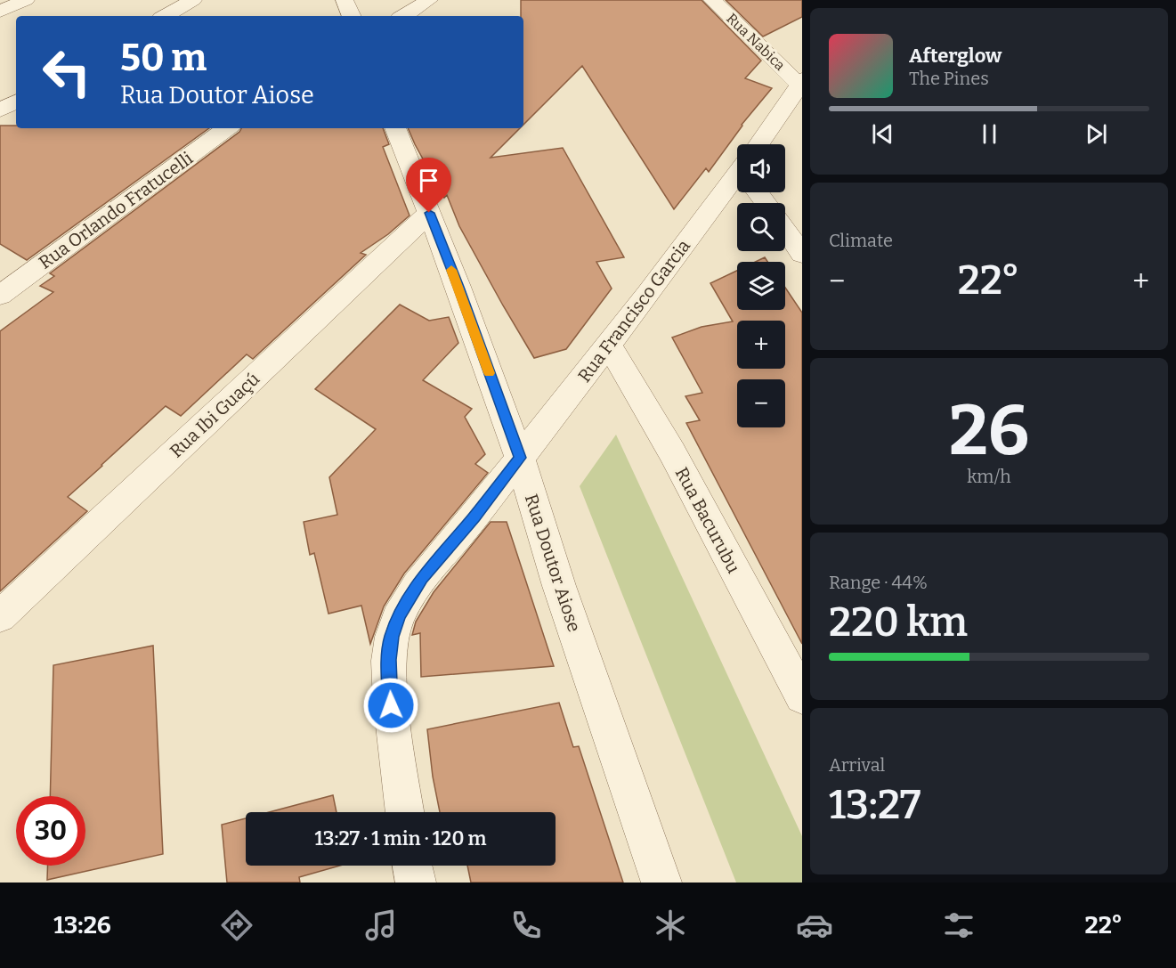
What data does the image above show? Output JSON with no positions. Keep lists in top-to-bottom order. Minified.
{"streets":{"street":["Rua Nabica","Rua Orlando Fratucelli","Rua Francisco Garcia","Rua Ibi Guaçú","Rua Bacurubu","Rua Doutor Aiose"]},"crossings":[["Rua Nabica","Rua Francisco Garcia"],["Rua Francisco Garcia","Rua Bacurubu"],["Rua Francisco Garcia","Rua Doutor Aiose"],["Rua Ibi Guaçú","Rua Doutor Aiose"]],"page":{"turn":["50 m","Rua Doutor Aiose"],"song":["Afterglow","The Pines"],"map_buttons":["+","−"],"tile":["Climate",["26","km/h"],["Range · 44%","220 km"],["Arrival","13:27"]],"heat":["−","22°","+"],"limit":"30","trip":"13:27 · 1 min · 120 m","tabs":["13:26","22°"]}}
